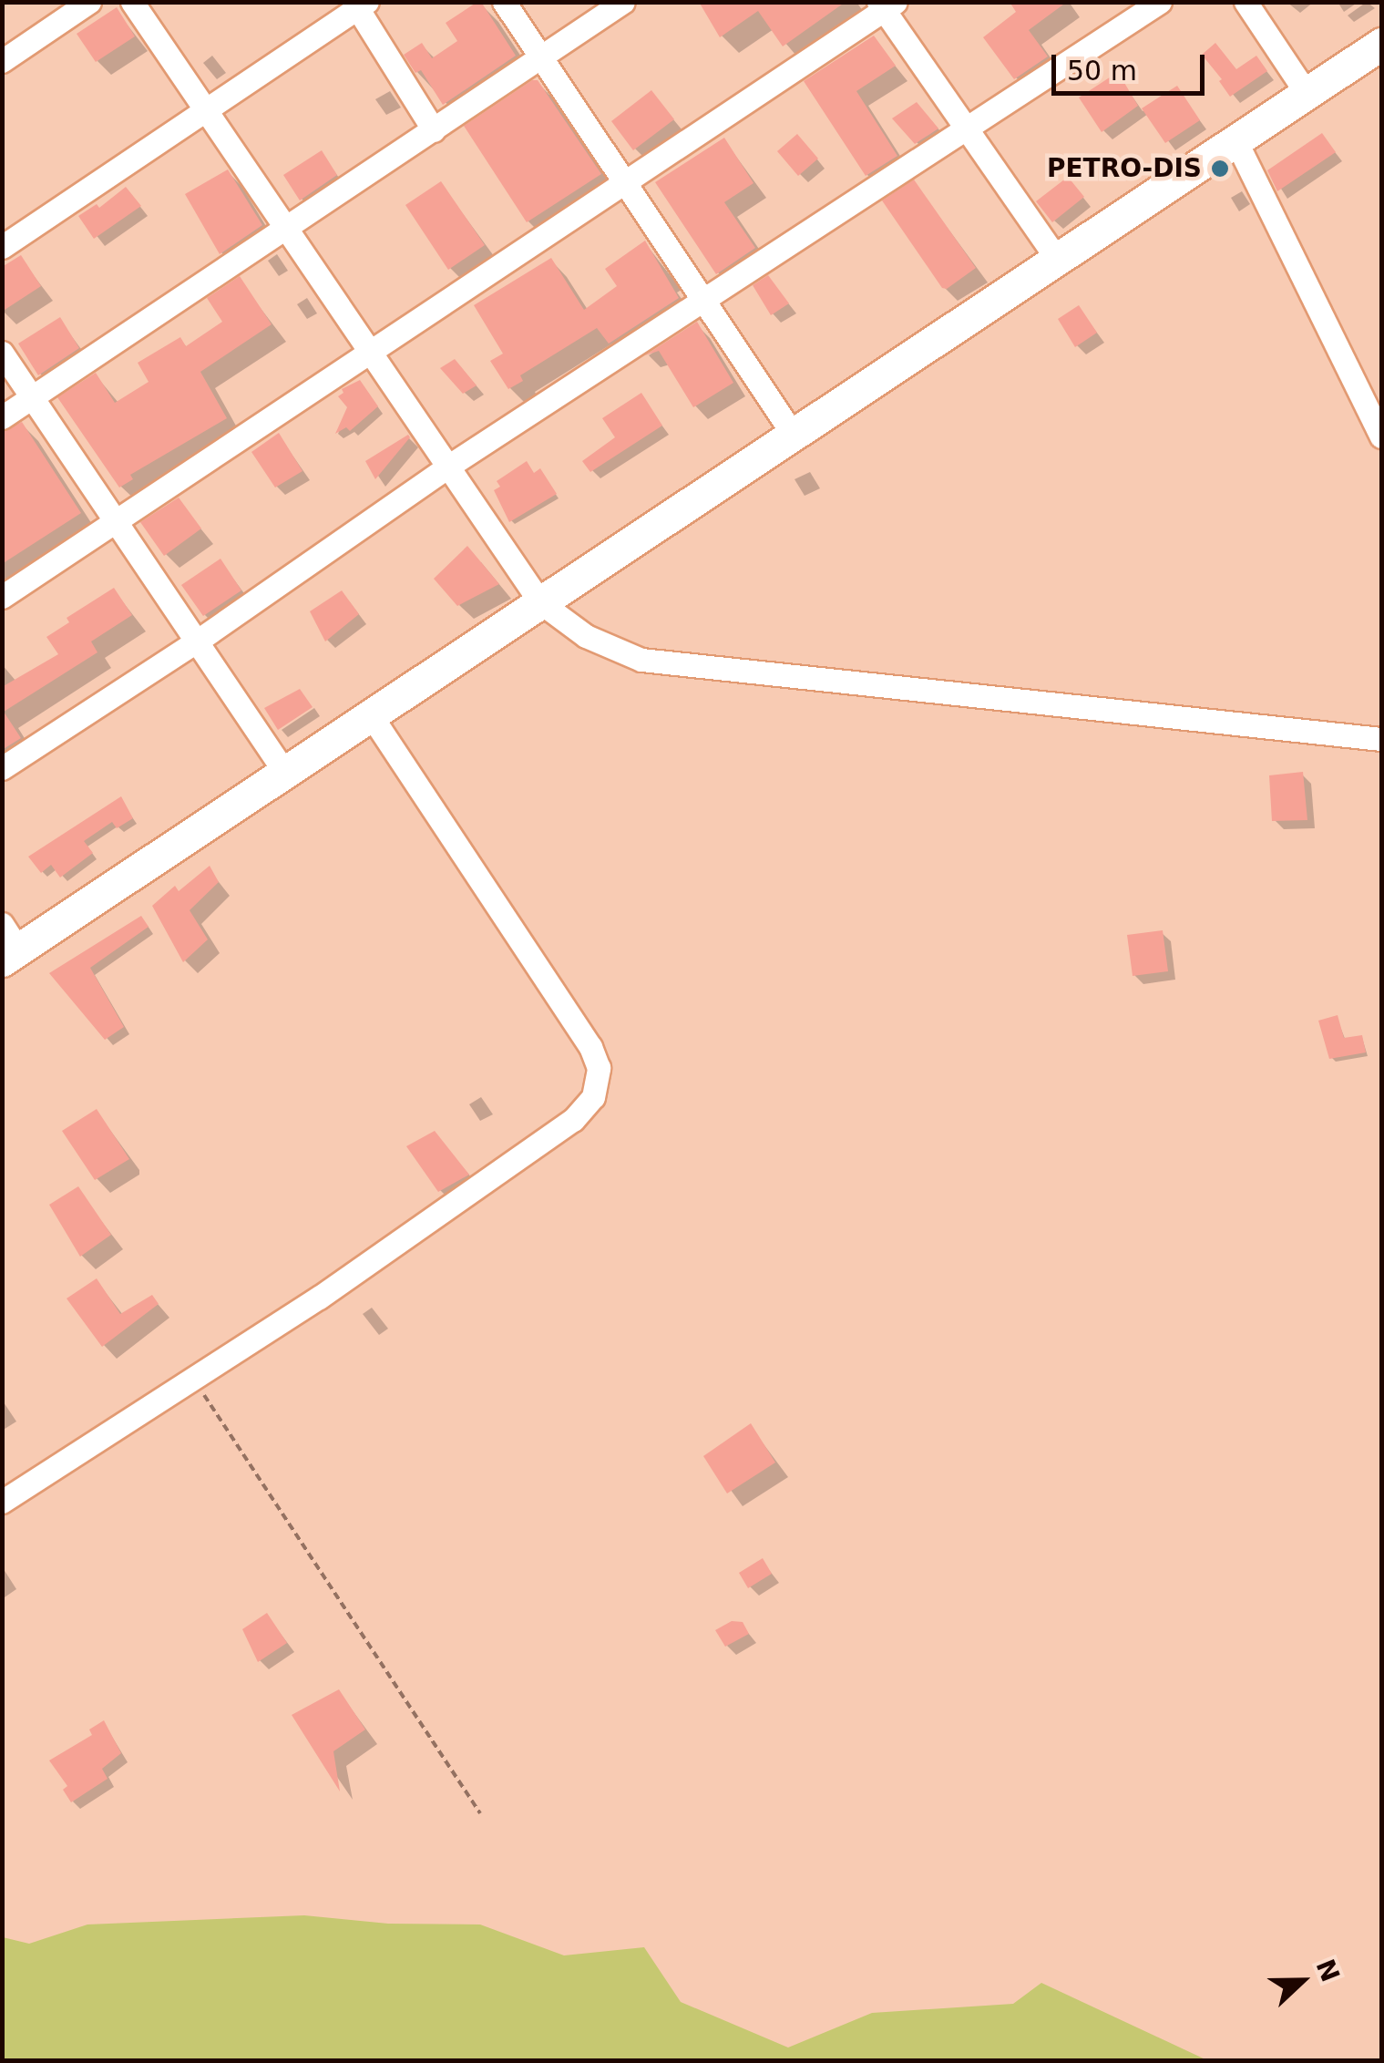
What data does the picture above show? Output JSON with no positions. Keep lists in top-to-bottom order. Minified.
{"places":["PETRO-DIS"],"scale_bar":"50 m","north":"right"}
